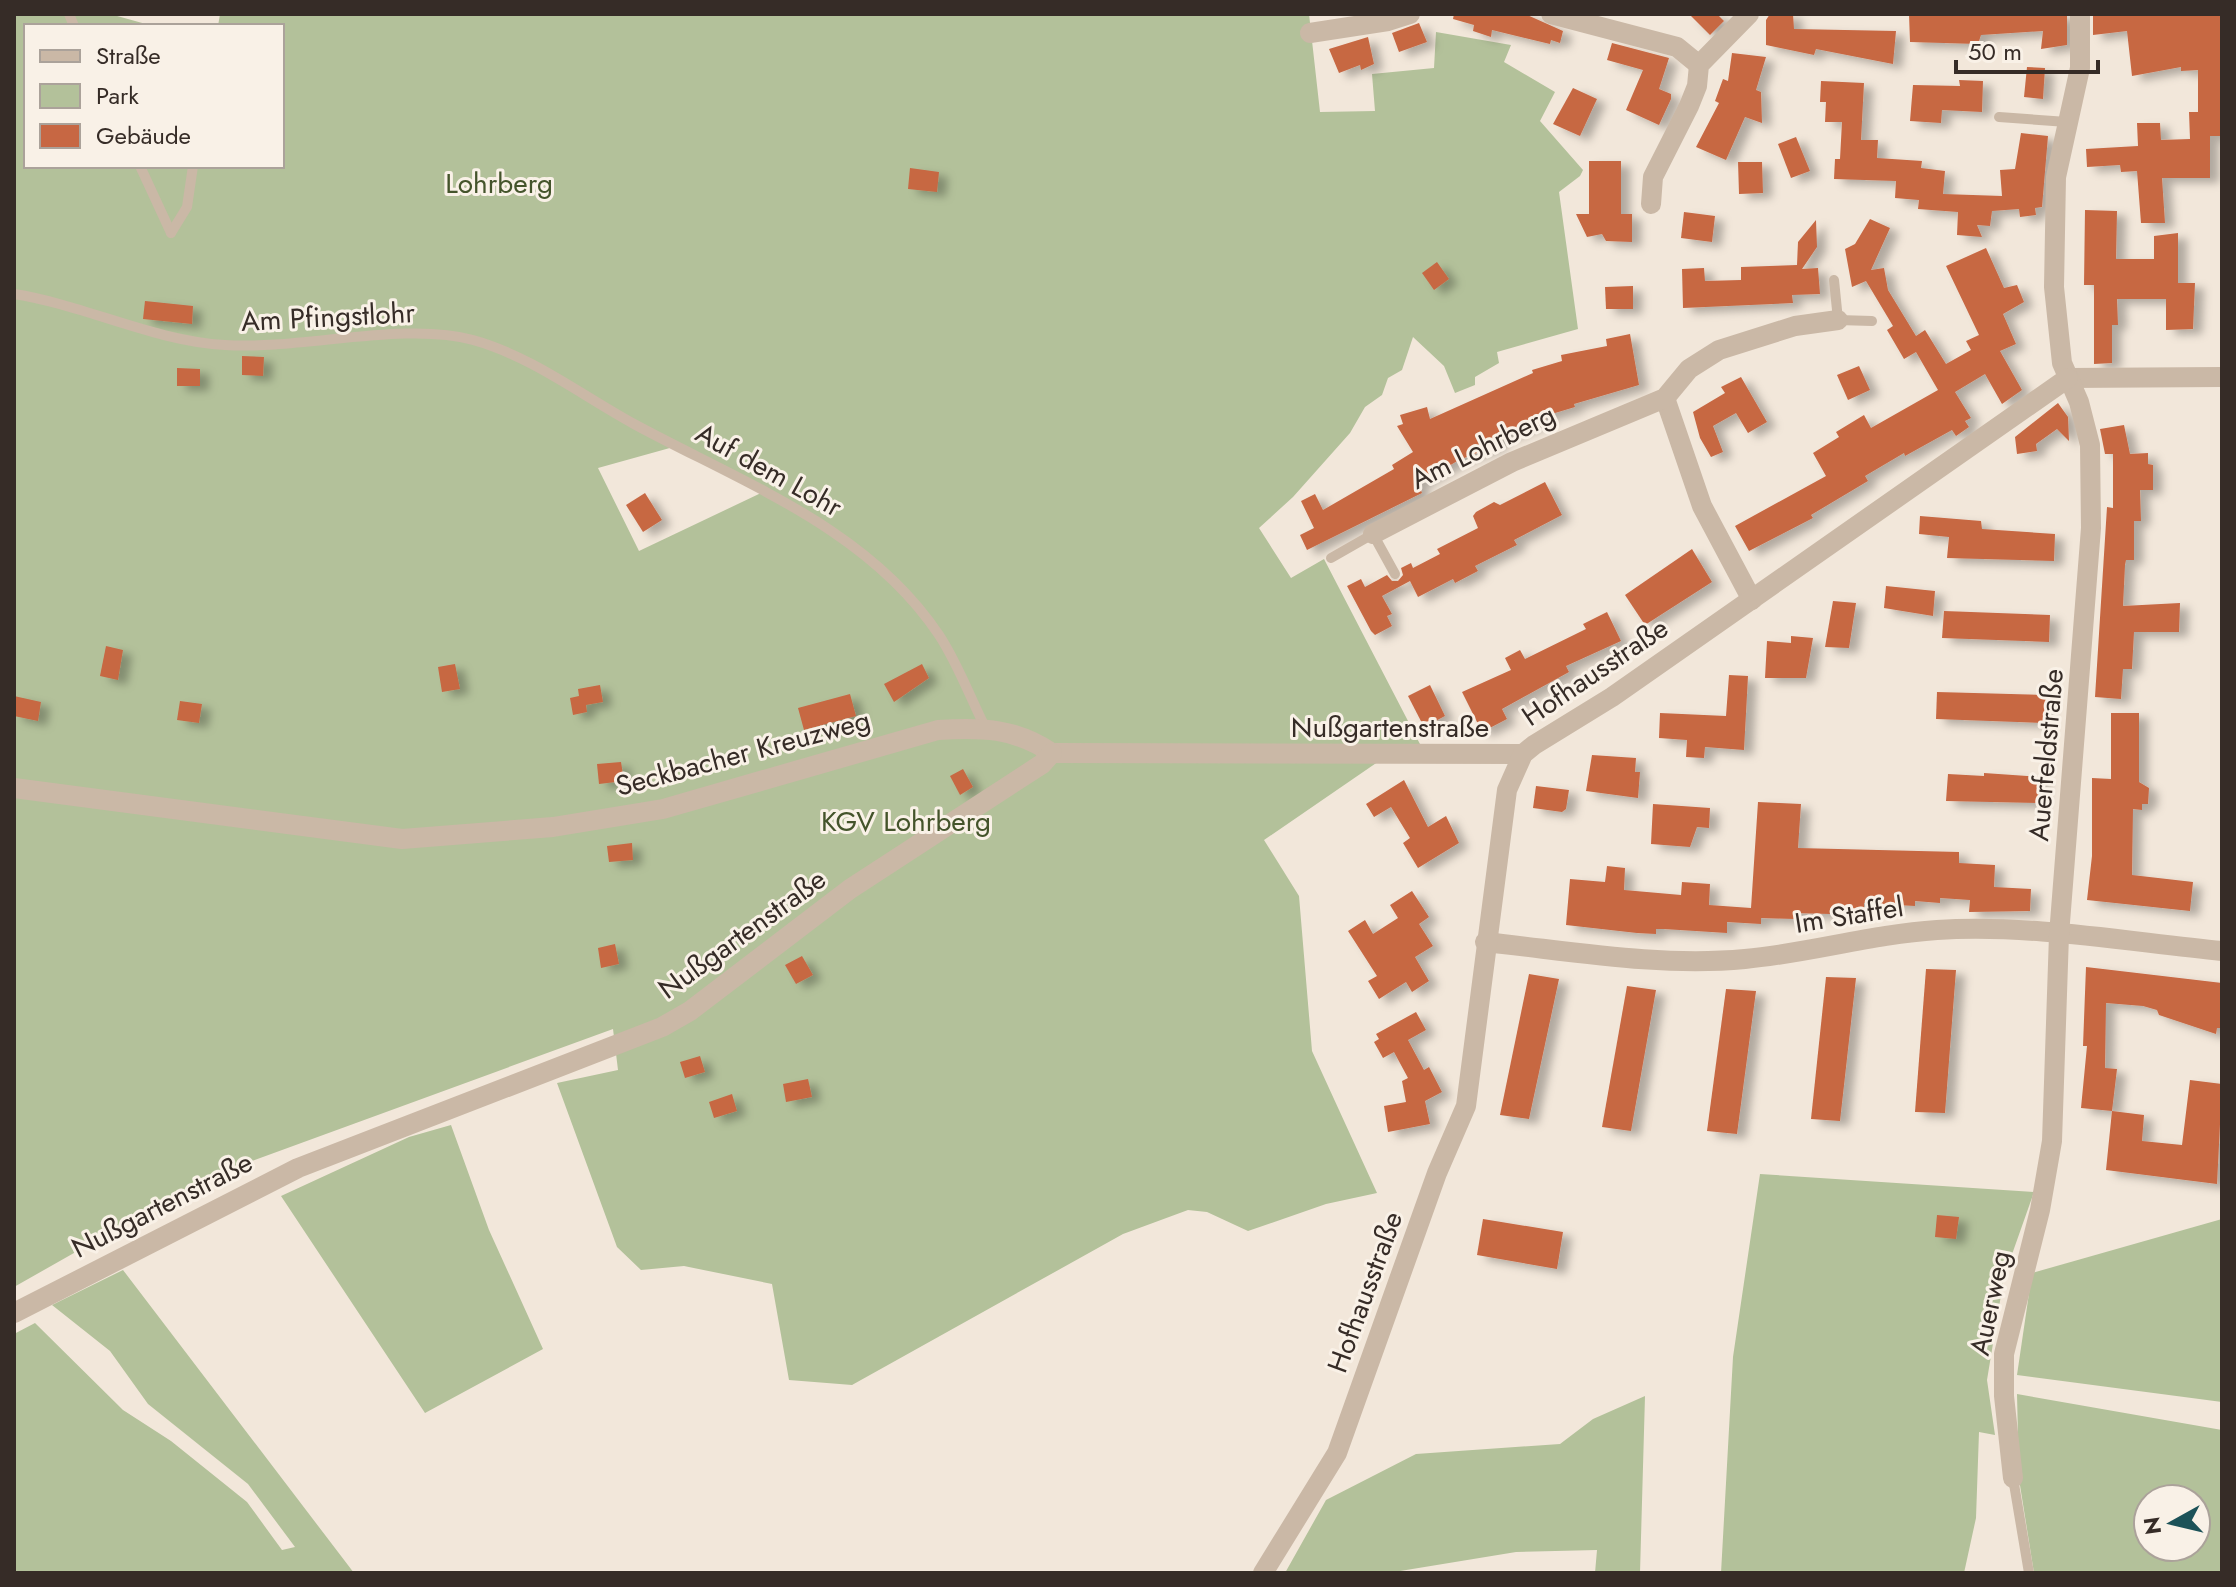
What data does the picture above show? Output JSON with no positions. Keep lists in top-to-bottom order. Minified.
{"streets":{"street":["Am Lohrberg","Hofhausstraße","Nußgartenstraße","Seckbacher Kreuzweg","Auerfeldstraße","Im Staffel","Auerweg"],"lane":["Am Pfingstlohr","Auf dem Lohr"]},"crossings":[["Am Pfingstlohr","Auf dem Lohr"],["Auf dem Lohr","Seckbacher Kreuzweg"],["Hofhausstraße","Nußgartenstraße"],["Hofhausstraße","Auerfeldstraße"],["Hofhausstraße","Im Staffel"],["Nußgartenstraße","Seckbacher Kreuzweg"],["Auerfeldstraße","Im Staffel"],["Auerfeldstraße","Auerweg"]],"parks":["Lohrberg","KGV Lohrberg"],"legend":["Straße","Park","Gebäude"],"scale_bar":"50 m","north":"left"}
